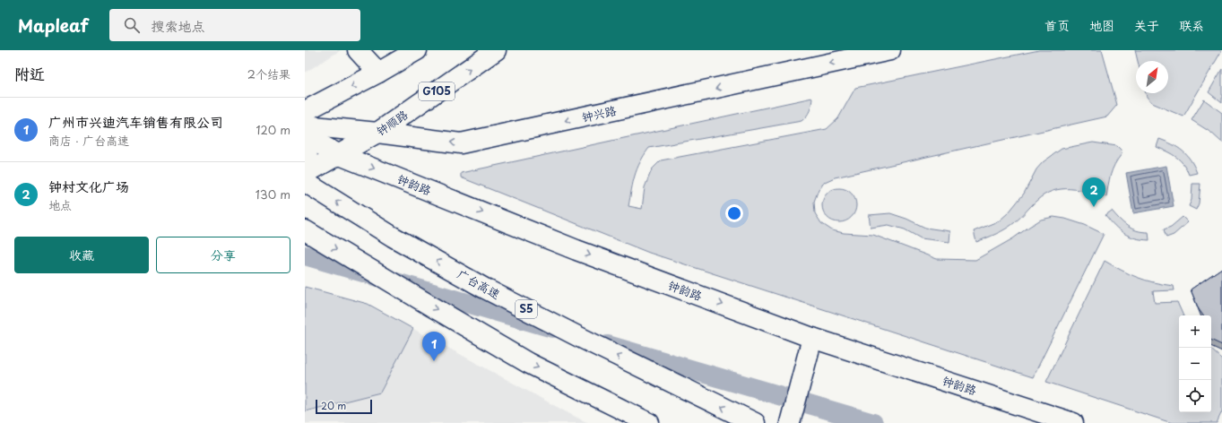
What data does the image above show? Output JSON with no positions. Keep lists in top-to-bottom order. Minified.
{"streets":{"main road":["G105","钟兴路","钟顺路","钟韵路","广台高速","S5"]},"crossings":[["G105","钟顺路"],["G105","钟韵路"],["钟兴路","钟顺路"],["钟顺路","钟韵路"]],"one_way":["钟兴路"],"scale_bar":"20 m","north":"top right","page":{"header":"Mapleaf","search":"搜索地点","nav":["首页","地图","关于","联系"],"heading":["附近","2个结果"],"list":[{"mark":"1","name":"广州市兴迪汽车销售有限公司","note":"商店 · 广台高速","value":"120 m"},{"mark":"2","name":"钟村文化广场","note":"地点","value":"130 m"}],"pins":["2","1"],"buttons":["收藏","分享"],"map_buttons":["+","−"],"scale":"20 m"}}
